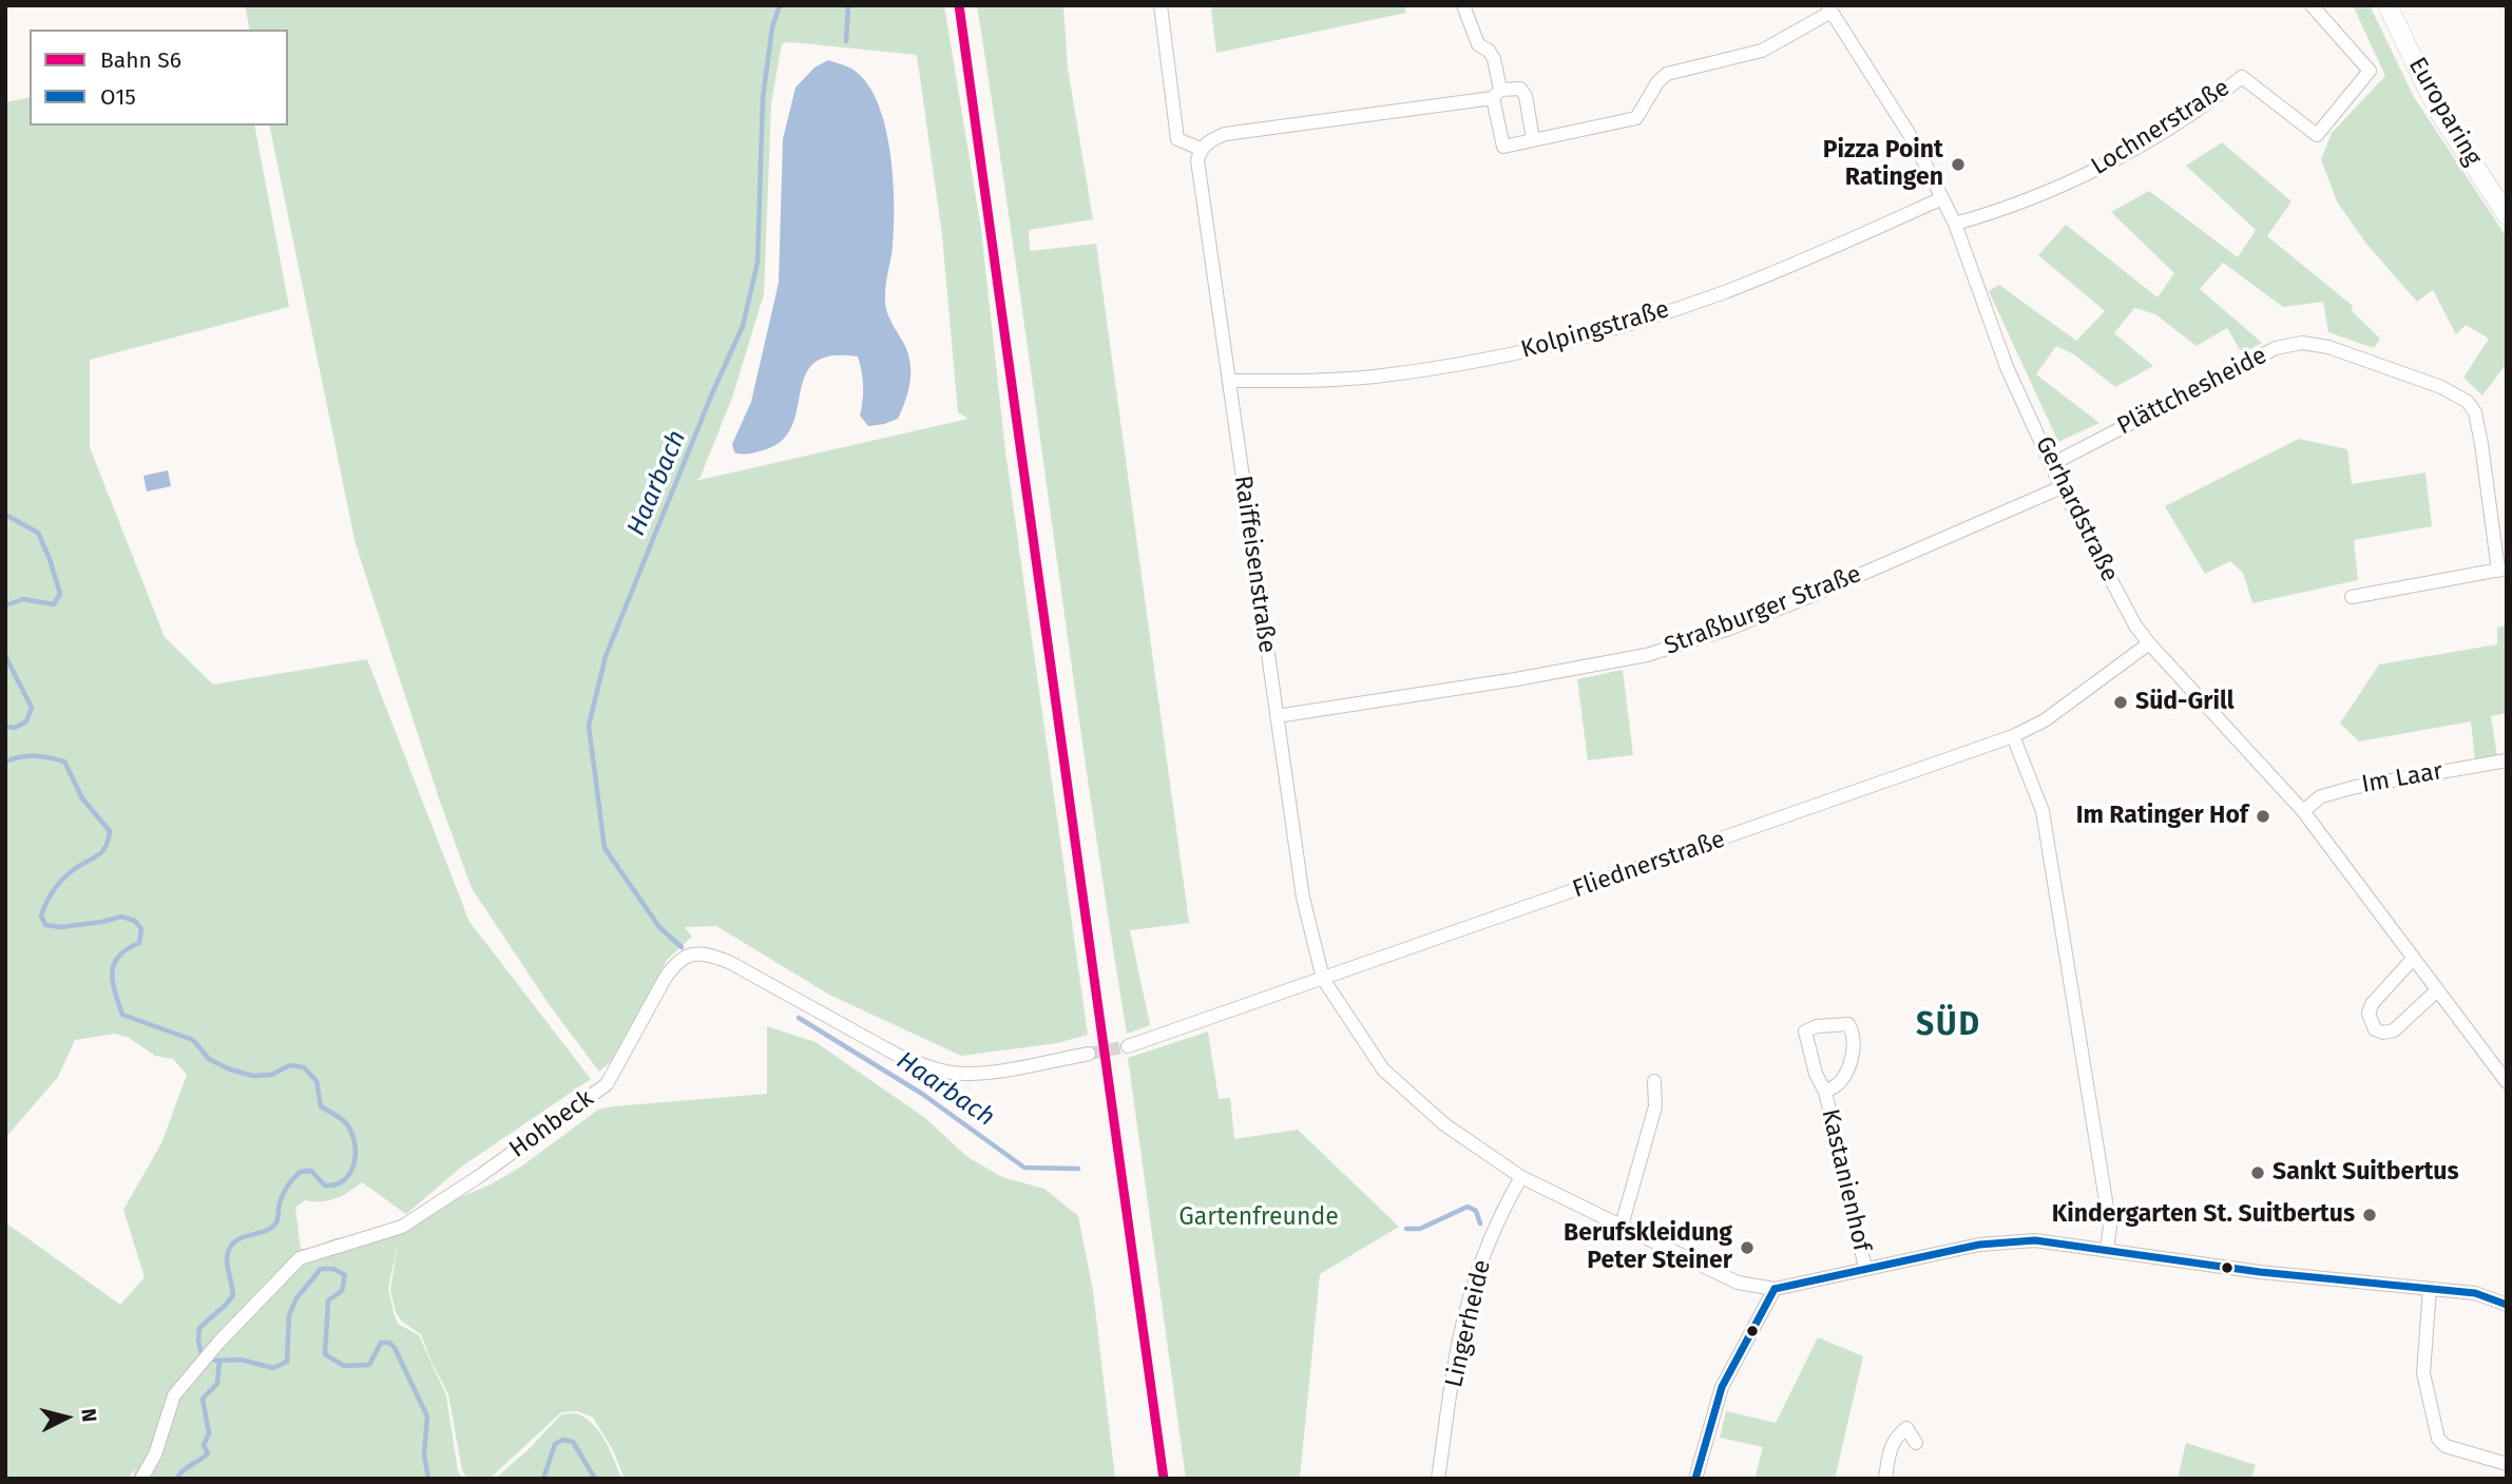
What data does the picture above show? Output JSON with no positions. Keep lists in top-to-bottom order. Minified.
{"streets":{"main road":["Europaring"],"street":["Lochnerstraße","Kolpingstraße","Plättchesheide","Gerhardstraße","Raiffeisenstraße","Straßburger Straße","Im Laar","Fliednerstraße","Hohbeck","Kastanienhof","Lingerheide"]},"crossings":[["Lochnerstraße","Gerhardstraße"],["Kolpingstraße","Gerhardstraße"],["Kolpingstraße","Raiffeisenstraße"],["Plättchesheide","Gerhardstraße"],["Gerhardstraße","Straßburger Straße"],["Gerhardstraße","Im Laar"],["Gerhardstraße","Fliednerstraße"],["Raiffeisenstraße","Straßburger Straße"],["Raiffeisenstraße","Fliednerstraße"],["Raiffeisenstraße","Lingerheide"]],"districts":["SÜD"],"water":["Haarbach"],"parks":["Gartenfreunde"],"places":["Pizza Point Ratingen","Süd-Grill","Im Ratinger Hof","Sankt Suitbertus","Kindergarten St. Suitbertus","Berufskleidung Peter Steiner"],"lines":["rail line S6","transit line O15"],"legend":["Bahn S6","O15"],"north":"right"}
